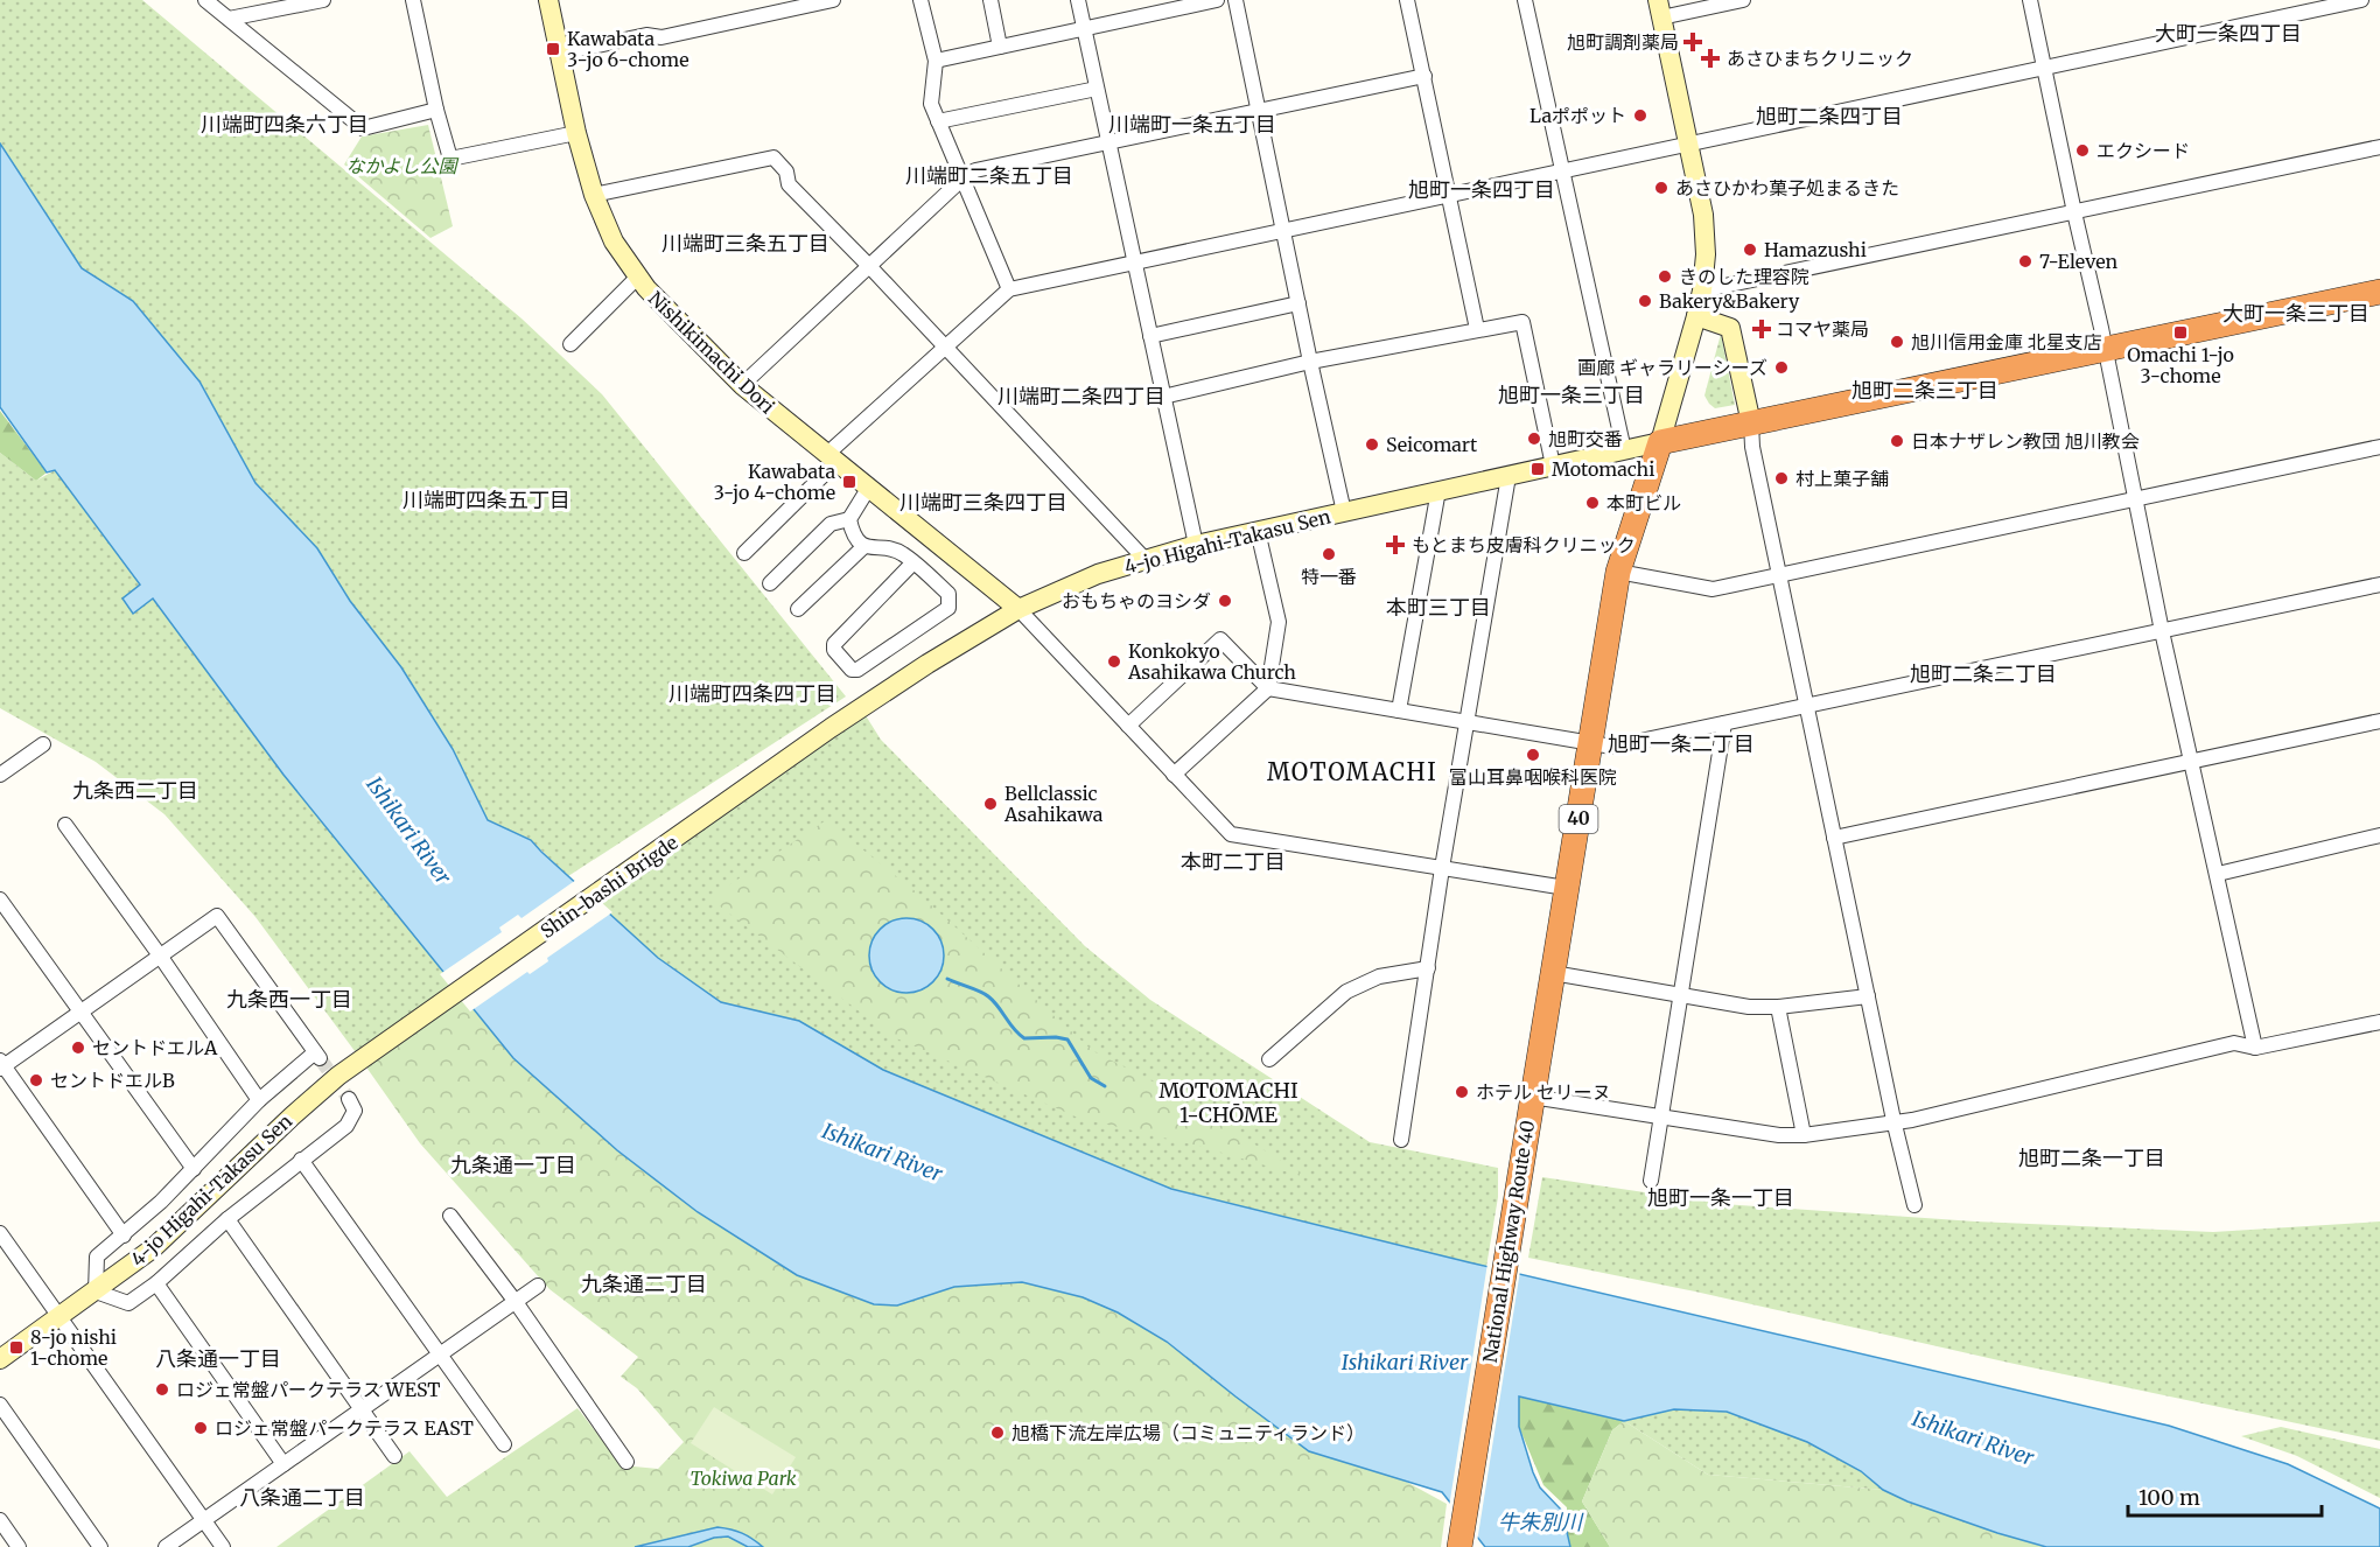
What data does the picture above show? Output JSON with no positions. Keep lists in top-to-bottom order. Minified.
{"streets":{"highway":["40","National Highway Route 40"],"street":["Nishikimachi Dori","4-jo Higahi-Takasu Sen","Shin-bashi Brigde"]},"crossings":[["Nishikimachi Dori","4-jo Higahi-Takasu Sen"],["4-jo Higahi-Takasu Sen","Shin-bashi Brigde"],["4-jo Higahi-Takasu Sen","National Highway Route 40"]],"districts":["大町一条四丁目","旭町二条四丁目","川端町四条六丁目","川端町一条五丁目","川端町二条五丁目","旭町一条四丁目","川端町三条五丁目","大町一条三丁目","旭町二条三丁目","旭町一条三丁目","川端町二条四丁目","川端町四条五丁目","川端町三条四丁目","本町三丁目","旭町二条二丁目","川端町四条四丁目","旭町一条二丁目","MOTOMACHI","九条西二丁目","本町二丁目","九条西一丁目","MOTOMACHI 1-CHŌME","旭町二条一丁目","九条通一丁目","旭町一条一丁目","九条通二丁目","八条通一丁目","八条通二丁目"],"water":["Ishikari River","牛朱別川"],"parks":["なかよし公園","Tokiwa Park"],"places":{"health":["旭町調剤薬局","あさひまちクリニック","コマヤ薬局","もとまち皮膚科クリニック"],"transit":["Kawabata 3-jo 6-chome","Omachi 1-jo 3-chome","Motomachi","Kawabata 3-jo 4-chome","8-jo nishi 1-chome"],"other":["Laポポット","エクシード","あさひかわ菓子処まるきた","Hamazushi","7-Eleven","きのした理容院","Bakery&Bakery","旭川信用金庫 北星支店","画廊 ギャラリーシーズ","旭町交番","日本ナザレン教団 旭川教会","Seicomart","村上菓子舗","本町ビル","特一番","おもちゃのヨシダ","Konkokyo Asahikawa Church","富山耳鼻咽喉科医院","Bellclassic Asahikawa","セントドエルA","セントドエルB","ホテル セリーヌ","ロジェ常盤パークテラス WEST","ロジェ常盤パークテラス EAST","旭橋下流左岸広場（コミュニティランド）"]},"scale_bar":"100 m"}
